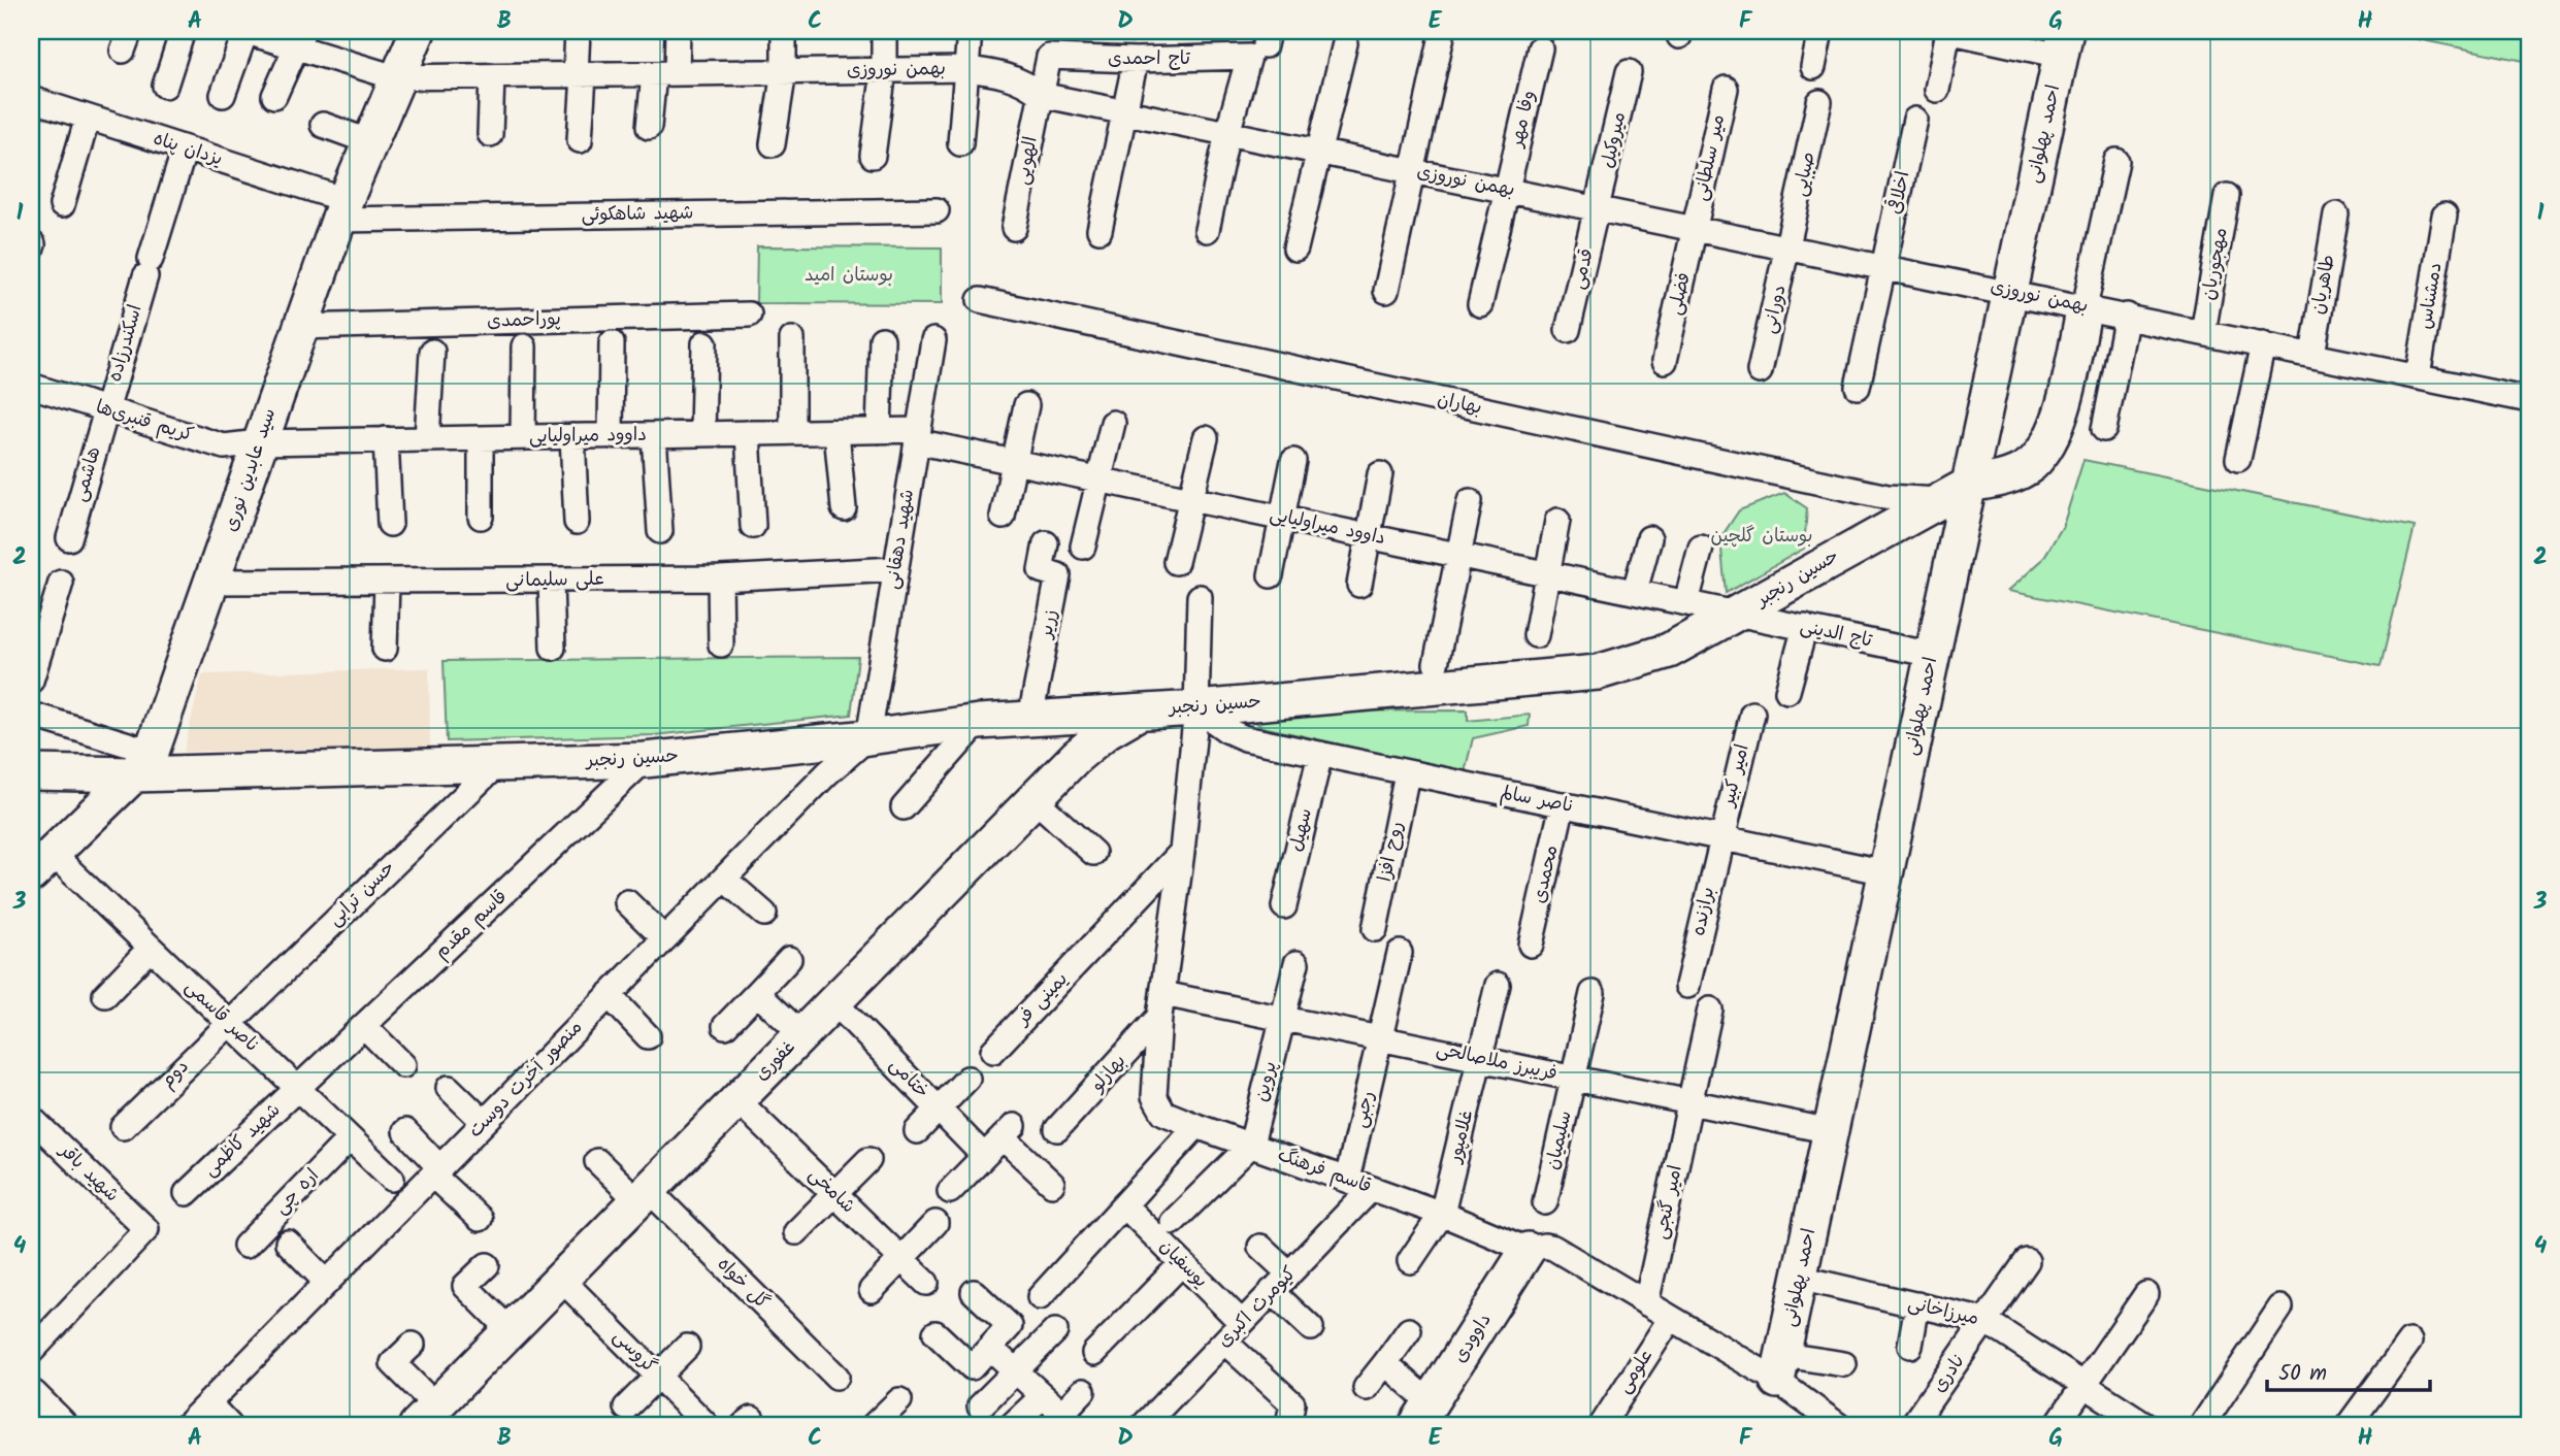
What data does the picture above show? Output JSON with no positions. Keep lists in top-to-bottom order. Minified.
{"streets":{"street":["تاج احمدی","بهمن نوروزی","وفا مهر","احمد پهلوانی","میروکیل","یزدان پناه","میر سلطانی","الهویی","صبایی","اخلاقی","شهید شاهکوئی","مهجوریان","قدمی","طاهریان","فضلی","دمشناس","دورانی","پوراحمدی","اسکندرزاده","بهاران","کریم قنبری‌ها","داوود میراولیایی","سید عابدین نوری","هاشمی","شهید دهقانی","حسین رنجبر","علی سلیمانی","زریر","تاج الدینی","امیر کبیر","ناصر سالم","سهیل","روح افزا","محمدی","حسن ترابی","برازنده","قاسم مقدم","یمینی فر","ناصر قاسمی","غفوری","فریبرز ملاصالحی","بهارلو","دوم","ختامی","منصور آخرت دوست","پروین","رجبی","غلامپور","شهید کاظمی","سلیمیان","قاسم فرهنگ","شهید باقر","شامخی","اره چی","امیر گنجی","یوسفیان","گل خواه","کیومرث اکبری","میرزاخانی","داوودی","گروسی","علومی","نادری"]},"crossings":[["تاج احمدی","الهویی"],["بهمن نوروزی","وفا مهر"],["بهمن نوروزی","احمد پهلوانی"],["بهمن نوروزی","میروکیل"],["بهمن نوروزی","میر سلطانی"],["بهمن نوروزی","الهویی"],["بهمن نوروزی","صبایی"],["بهمن نوروزی","اخلاقی"],["بهمن نوروزی","مهجوریان"],["بهمن نوروزی","قدمی"],["بهمن نوروزی","طاهریان"],["بهمن نوروزی","فضلی"],["بهمن نوروزی","دمشناس"],["بهمن نوروزی","دورانی"],["بهمن نوروزی","سید عابدین نوری"],["بهمن نوروزی","حسین رنجبر"],["احمد پهلوانی","بهاران"],["احمد پهلوانی","حسین رنجبر"],["احمد پهلوانی","تاج الدینی"],["احمد پهلوانی","ناصر سالم"],["احمد پهلوانی","فریبرز ملاصالحی"],["احمد پهلوانی","قاسم فرهنگ"],["احمد پهلوانی","میرزاخانی"],["میروکیل","قدمی"],["یزدان پناه","شهید شاهکوئی"],["یزدان پناه","اسکندرزاده"],["یزدان پناه","سید عابدین نوری"],["میر سلطانی","فضلی"],["صبایی","دورانی"],["شهید شاهکوئی","سید عابدین نوری"],["پوراحمدی","سید عابدین نوری"],["اسکندرزاده","کریم قنبری‌ها"],["اسکندرزاده","هاشمی"],["بهاران","حسین رنجبر"],["کریم قنبری‌ها","داوود میراولیایی"],["کریم قنبری‌ها","سید عابدین نوری"],["کریم قنبری‌ها","هاشمی"],["داوود میراولیایی","سید عابدین نوری"],["داوود میراولیایی","شهید دهقانی"],["داوود میراولیایی","حسین رنجبر"],["داوود میراولیایی","تاج الدینی"],["سید عابدین نوری","حسین رنجبر"],["سید عابدین نوری","علی سلیمانی"],["سید عابدین نوری","ناصر قاسمی"],["شهید دهقانی","حسین رنجبر"],["شهید دهقانی","علی سلیمانی"],["شهید دهقانی","منصور آخرت دوست"],["حسین رنجبر","زریر"],["حسین رنجبر","تاج الدینی"],["حسین رنجبر","ناصر سالم"],["حسین رنجبر","حسن ترابی"],["حسین رنجبر","قاسم مقدم"],["حسین رنجبر","غفوری"],["حسین رنجبر","منصور آخرت دوست"],["حسین رنجبر","قاسم فرهنگ"],["امیر کبیر","ناصر سالم"],["امیر کبیر","برازنده"],["ناصر سالم","سهیل"],["ناصر سالم","روح افزا"],["ناصر سالم","محمدی"],["ناصر سالم","برازنده"],["ناصر سالم","قاسم فرهنگ"],["حسن ترابی","ناصر قاسمی"],["حسن ترابی","دوم"],["قاسم مقدم","ناصر قاسمی"],["قاسم مقدم","شهید کاظمی"],["یمینی فر","قاسم فرهنگ"],["ناصر قاسمی","دوم"],["ناصر قاسمی","شهید کاظمی"],["ناصر قاسمی","اره چی"],["غفوری","ختامی"],["غفوری","شامخی"],["غفوری","گل خواه"],["غفوری","گروسی"],["فریبرز ملاصالحی","بهارلو"],["فریبرز ملاصالحی","پروین"],["فریبرز ملاصالحی","رجبی"],["فریبرز ملاصالحی","غلامپور"],["فریبرز ملاصالحی","سلیمیان"],["فریبرز ملاصالحی","قاسم فرهنگ"],["فریبرز ملاصالحی","امیر گنجی"],["بهارلو","قاسم فرهنگ"],["پروین","قاسم فرهنگ"],["رجبی","قاسم فرهنگ"],["غلامپور","قاسم فرهنگ"],["قاسم فرهنگ","امیر گنجی"],["قاسم فرهنگ","کیومرث اکبری"],["قاسم فرهنگ","داوودی"],["قاسم فرهنگ","علومی"],["یوسفیان","کیومرث اکبری"],["میرزاخانی","نادری"]],"parks":["بوستان امید","بوستان گلچین"],"scale_bar":"50 m","grid":{"columns":["A","B","C","D","E","F","G","H"],"rows":["1","2","3","4"]}}
